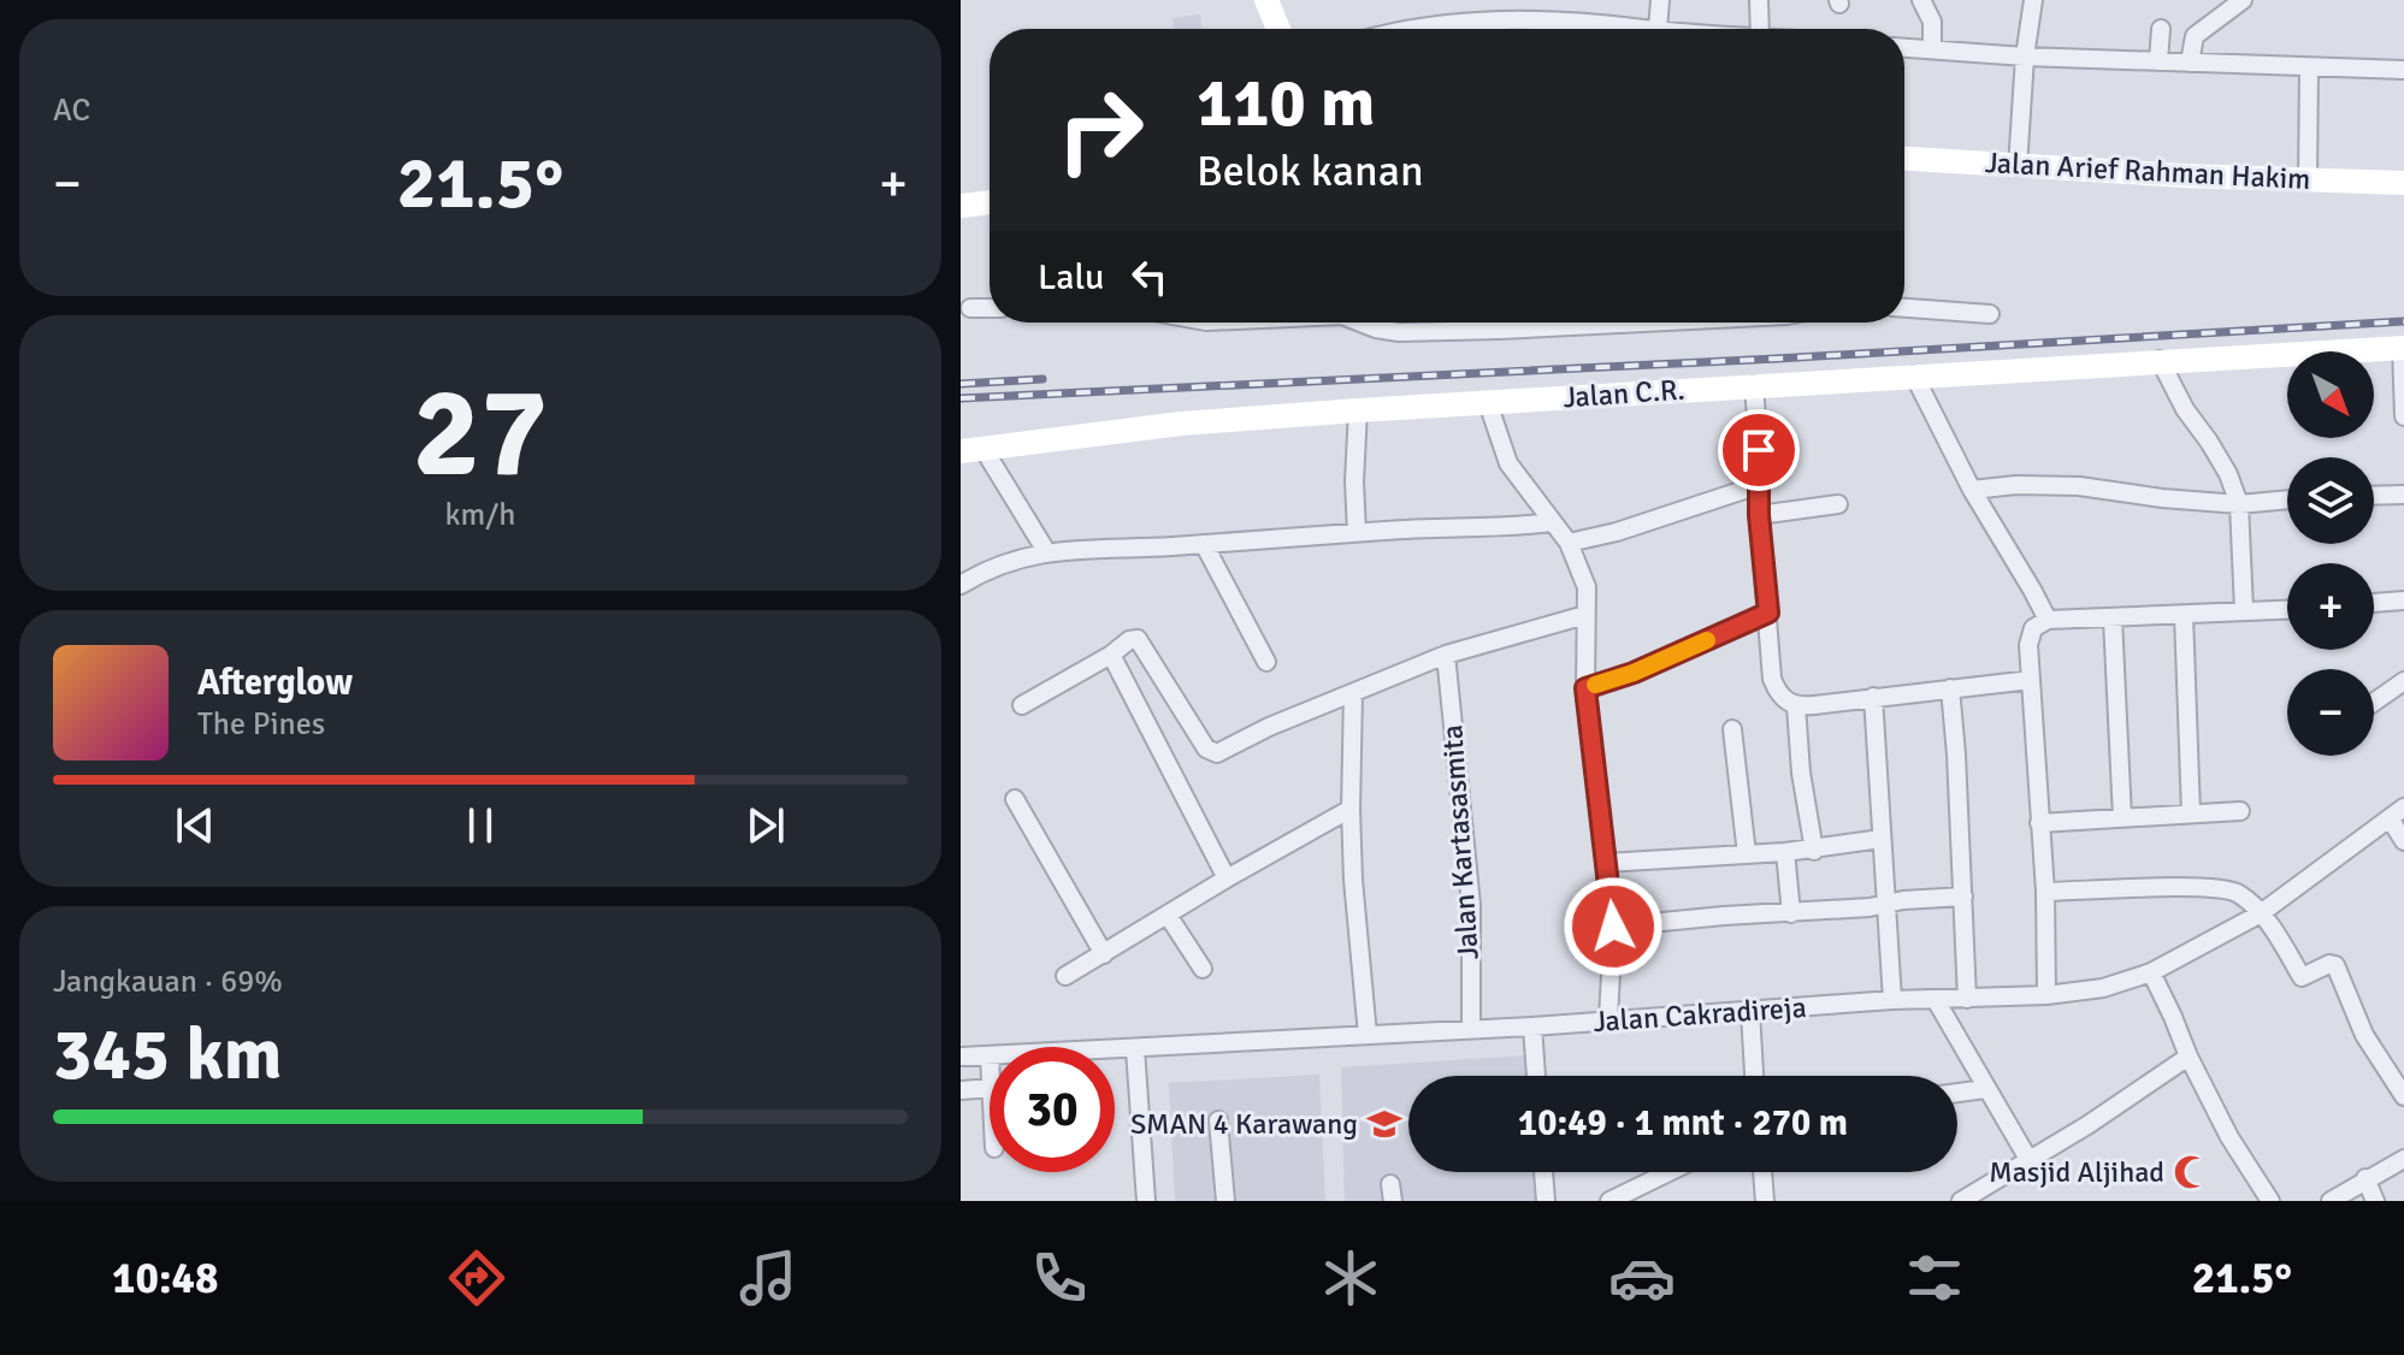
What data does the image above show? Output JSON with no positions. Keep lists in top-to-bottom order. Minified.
{"streets":{"street":["Jalan Arief Rahman Hakim","Jalan C.R.","Jalan Kartasasmita","Jalan Cakradireja"]},"crossings":[["Jalan Kartasasmita","Jalan Cakradireja"]],"places":{"school or university":["SMAN 4 Karawang"],"mosque":["Masjid Aljihad"]},"north":"bottom right","page":{"tile":["AC",["27","km/h"],["Jangkauan · 69%","345 km"]],"turn":["110 m","Belok kanan"],"heat":["−","21.5°","+"],"then":"Lalu","map_buttons":["+","−"],"song":["Afterglow","The Pines"],"limit":"30","trip":"10:49 · 1 mnt · 270 m","tabs":["10:48","21.5°"]}}
